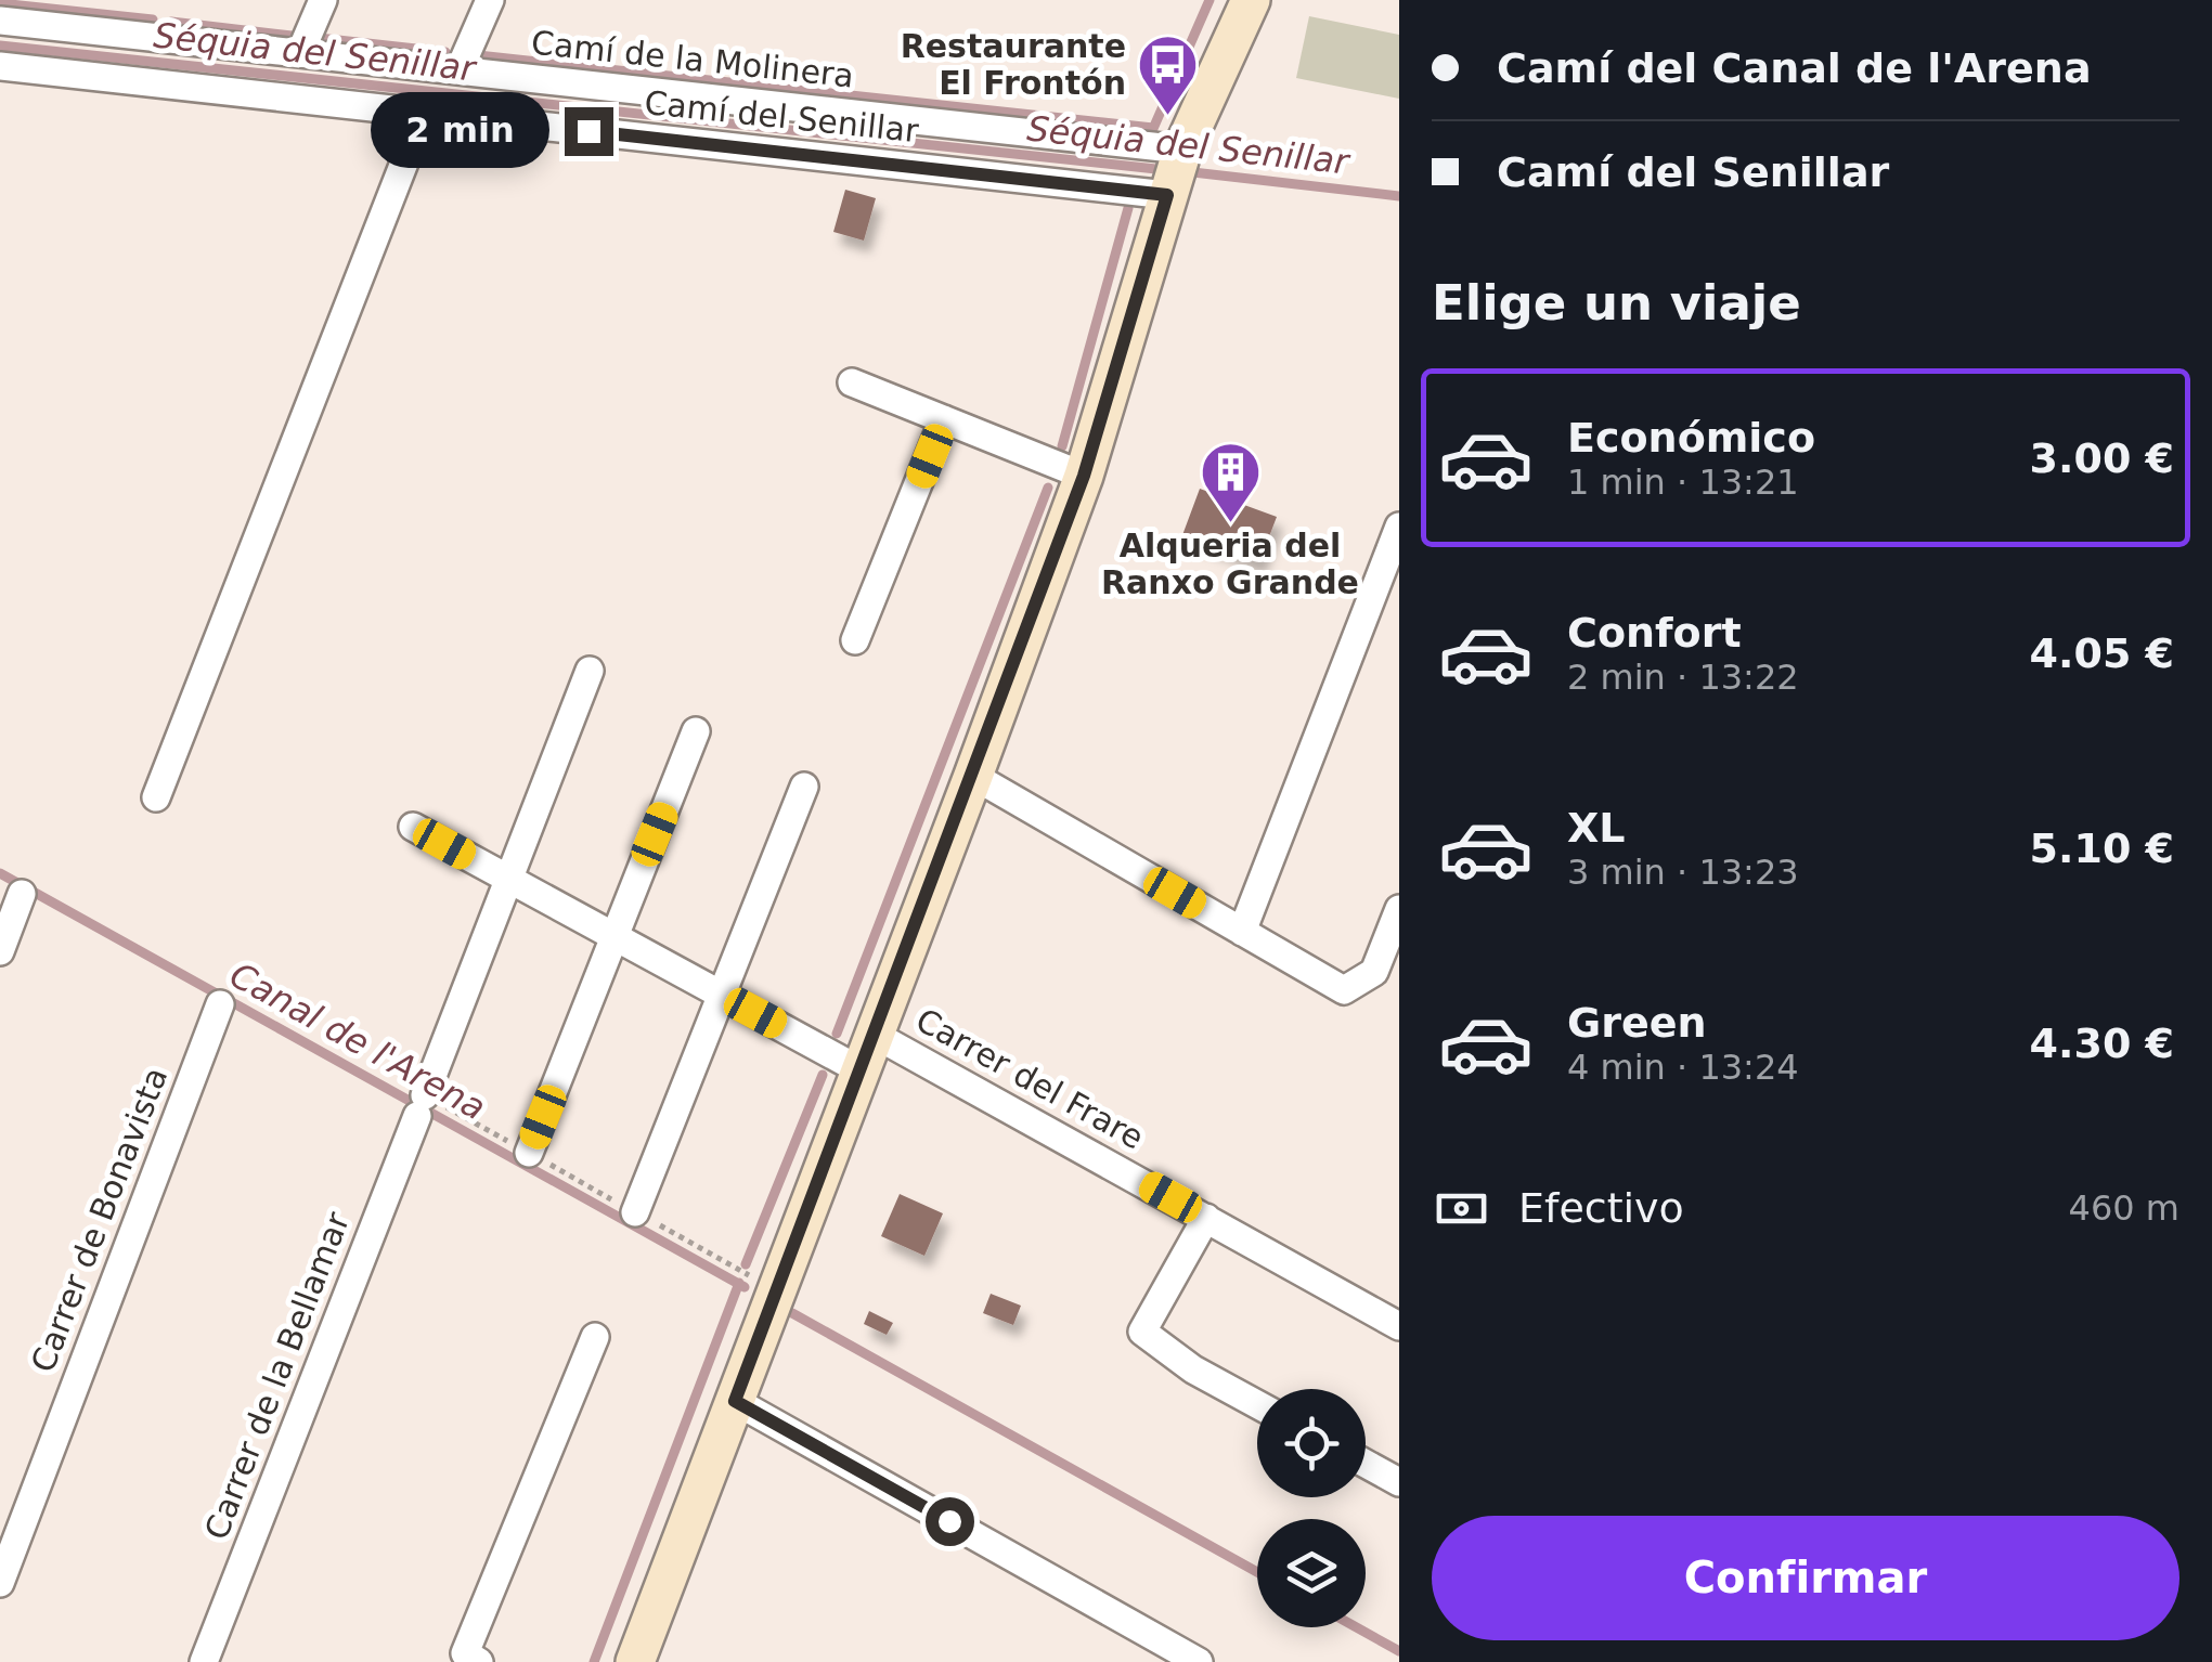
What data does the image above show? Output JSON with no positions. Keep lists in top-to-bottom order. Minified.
{"streets":{"street":["Camí de la Molinera","Camí del Senillar","Carrer del Frare","Carrer de Bonavista","Carrer de la Bellamar"]},"crossings":[["Camí de la Molinera","Camí del Senillar"]],"water":["Séquia del Senillar","Canal de l'Arena"],"places":{"bus stop":["Restaurante El Frontón"],"building":["Alqueria del Ranxo Grande"]},"page":{"banner":["Camí del Canal de l'Arena","Camí del Senillar"],"bubble":"2 min","heading":"Elige un viaje","list":[{"name":"Económico","note":"1 min · 13:21","value":"3.00 €"},{"name":"Confort","note":"2 min · 13:22","value":"4.05 €"},{"name":"XL","note":"3 min · 13:23","value":"5.10 €"},{"name":"Green","note":"4 min · 13:24","value":"4.30 €"}],"pay":["Efectivo","460 m"],"buttons":"Confirmar"}}
